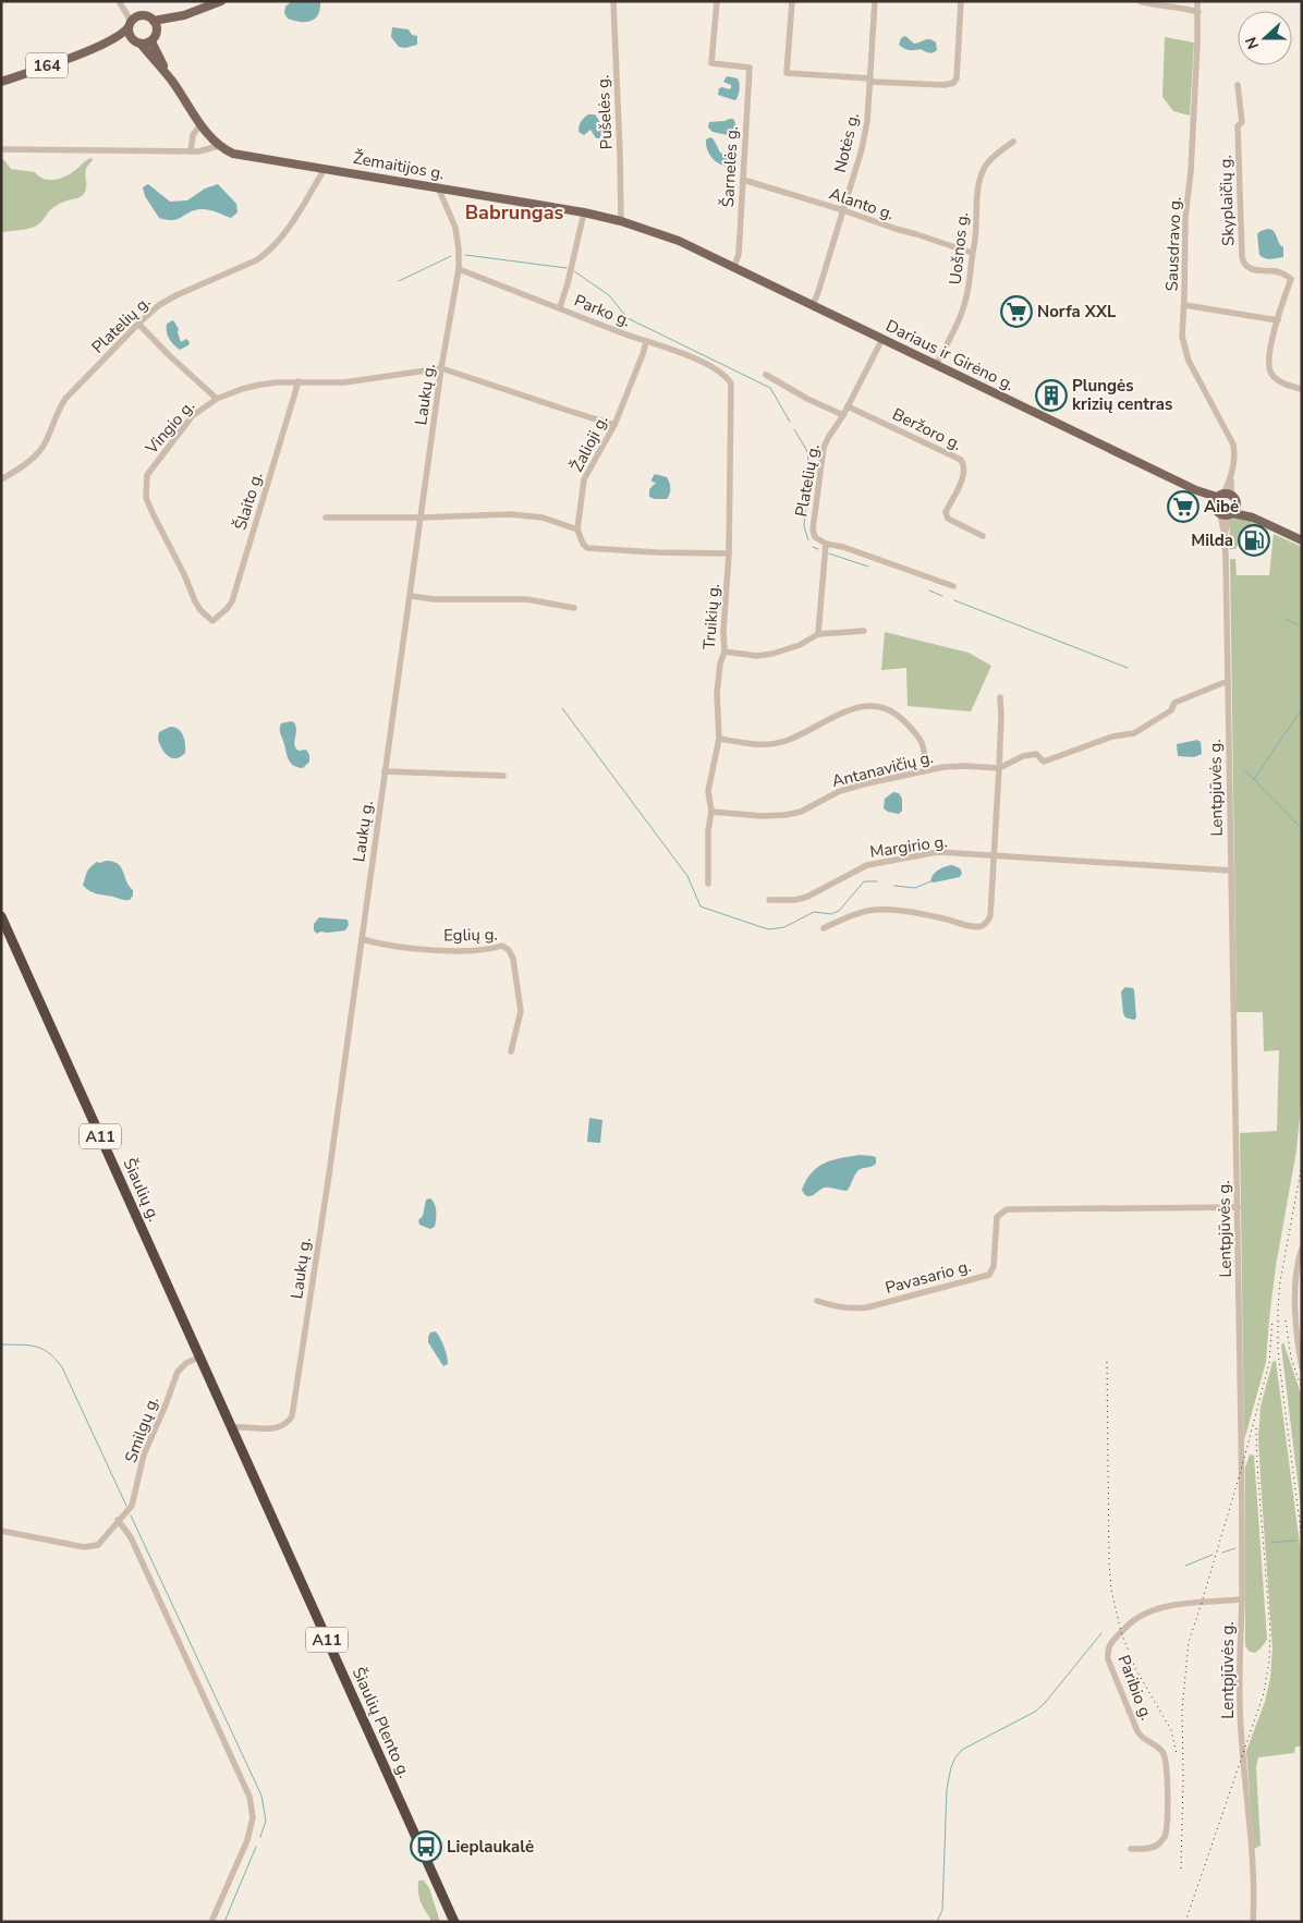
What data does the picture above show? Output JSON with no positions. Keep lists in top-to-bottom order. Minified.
{"streets":{"highway":["A11","Šiaulių g.","Šiaulių Plento g."],"main road":["164","Žemaitijos g.","Dariaus ir Girėno g."],"street":["Pušelės g.","Notės g.","Šarnelės g.","Skyplaičių g.","Alanto g.","Sausdravo g.","Uošnos g.","Parko g.","Platelių g.","Laukų g.","Vingio g.","Beržoro g.","Žalioji g.","Šlaito g.","Truikių g.","Antanavičių g.","Lentpjūvės g.","Margirio g.","Eglių g.","Pavasario g.","Smilgų g.","Paribio g."]},"crossings":[["Pušelės g.","Žemaitijos g."],["Notės g.","Alanto g."],["Notės g.","Dariaus ir Girėno g."],["Žemaitijos g.","Šarnelės g."],["Žemaitijos g.","Platelių g."],["Žemaitijos g.","Dariaus ir Girėno g."],["Žemaitijos g.","Laukų g."],["Šarnelės g.","Alanto g."],["Alanto g.","Uošnos g."],["Sausdravo g.","Dariaus ir Girėno g."],["Uošnos g.","Dariaus ir Girėno g."],["Parko g.","Laukų g."],["Parko g.","Žalioji g."],["Parko g.","Truikių g."],["Platelių g.","Dariaus ir Girėno g."],["Platelių g.","Beržoro g."],["Dariaus ir Girėno g.","Lentpjūvės g."],["Laukų g.","Vingio g."],["Laukų g.","Eglių g."],["Laukų g.","Šiaulių Plento g."],["Vingio g.","Šlaito g."],["Truikių g.","Antanavičių g."],["Lentpjūvės g.","Margirio g."],["Lentpjūvės g.","Pavasario g."],["Lentpjūvės g.","Paribio g."],["Šiaulių g.","Smilgų g."],["Šiaulių g.","Šiaulių Plento g."],["Smilgų g.","Šiaulių Plento g."]],"districts":["Babrungas"],"places":{"supermarket":["Norfa XXL","Aibė"],"building":["Plungės krizių centras"],"fuel station":["Milda"],"bus stop":["Lieplaukalė"]},"north":"left"}
